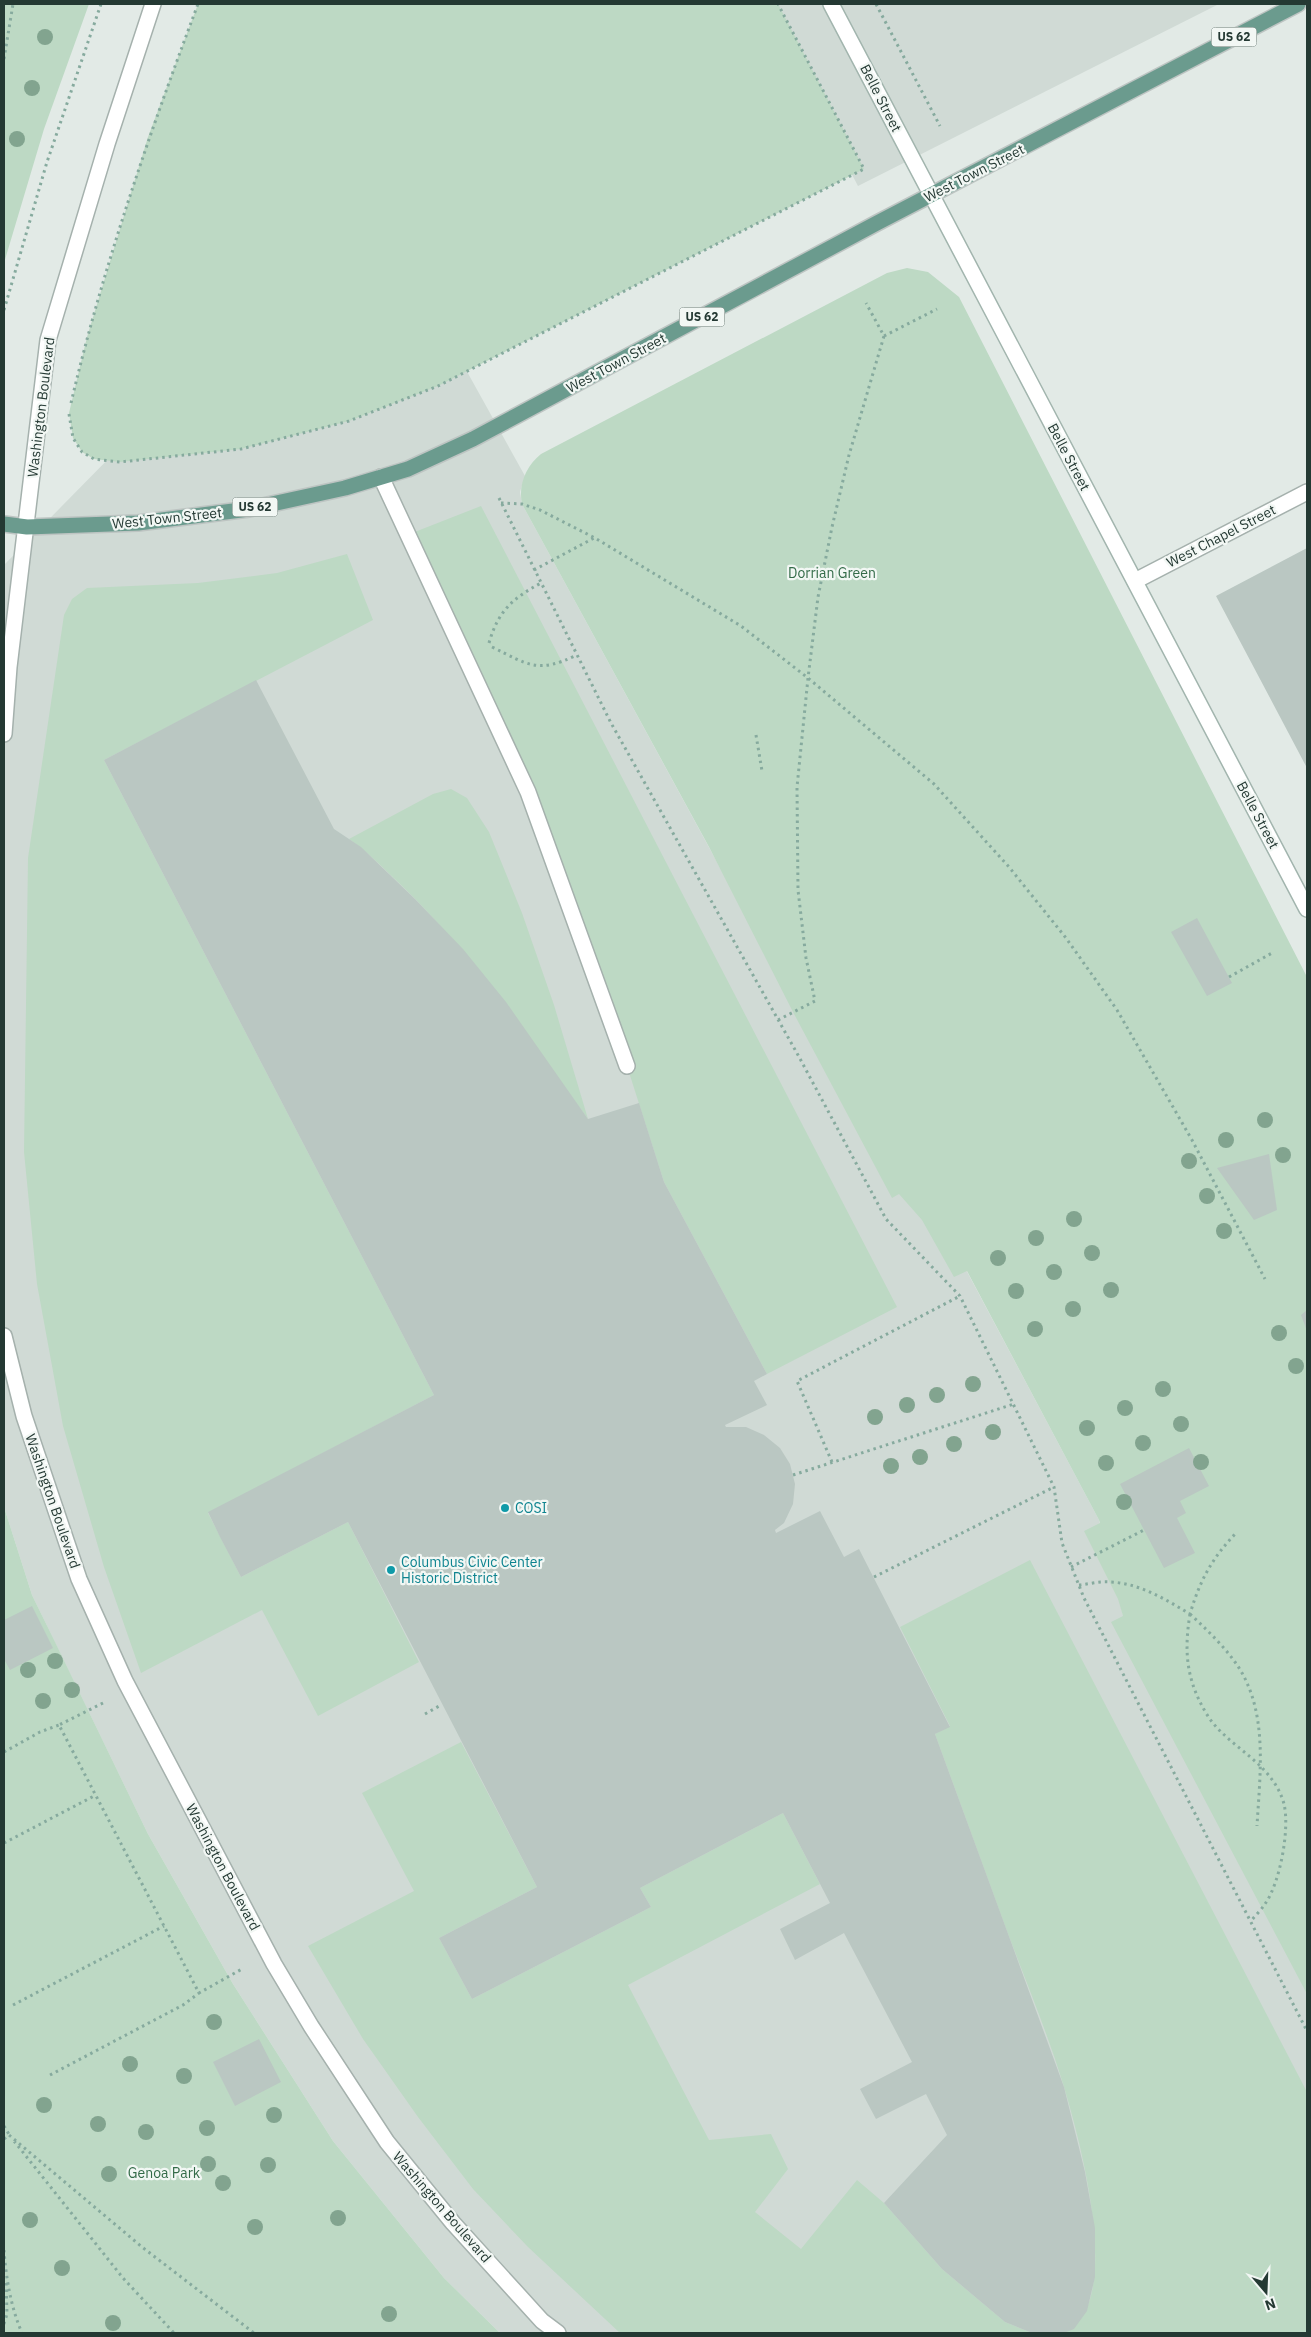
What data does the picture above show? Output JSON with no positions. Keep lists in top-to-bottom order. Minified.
{"streets":{"main road":["US 62","West Town Street"],"street":["Belle Street","Washington Boulevard","West Chapel Street"]},"crossings":[["US 62","West Town Street"],["US 62","Washington Boulevard"],["Belle Street","West Town Street"],["Belle Street","West Chapel Street"],["West Town Street","Washington Boulevard"]],"parks":["Dorrian Green","Genoa Park"],"places":["COSI","Columbus Civic Center Historic District"],"north":"bottom"}
